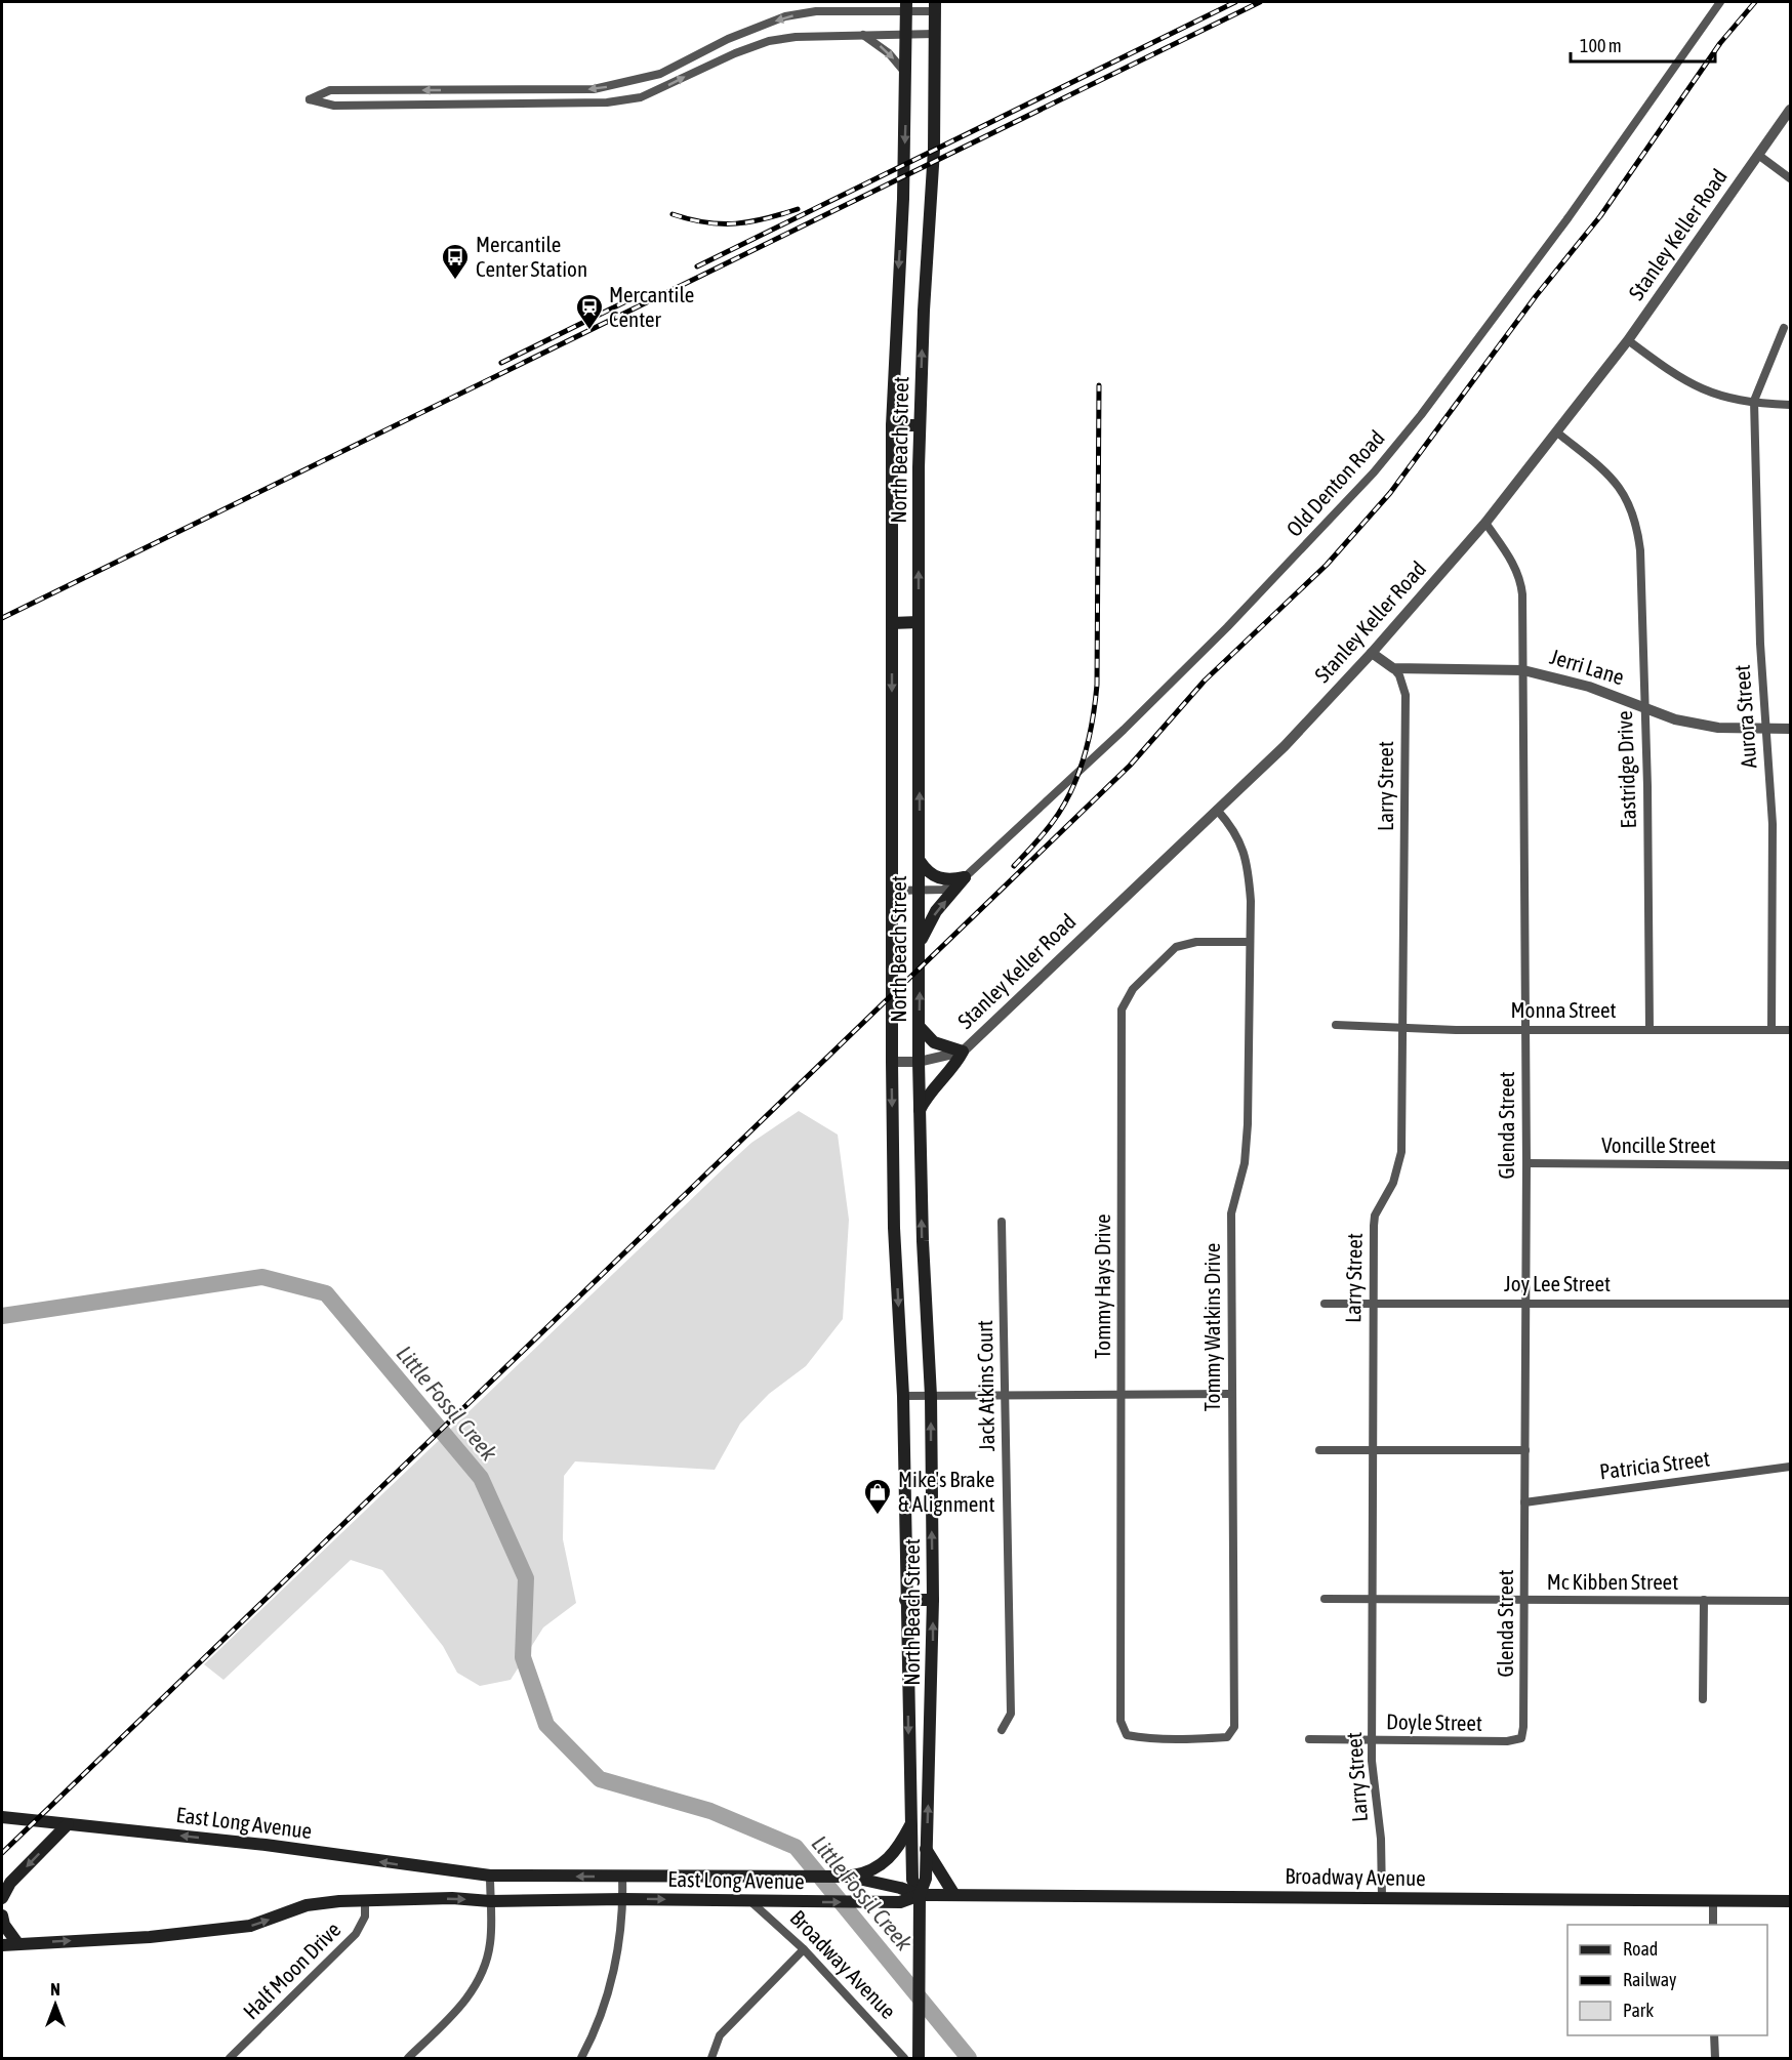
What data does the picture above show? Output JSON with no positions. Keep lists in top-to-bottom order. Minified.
{"streets":{"main road":["North Beach Street","East Long Avenue","Broadway Avenue"],"street":["Stanley Keller Road","Old Denton Road","Jerri Lane","Aurora Street","Eastridge Drive","Larry Street","Monna Street","Glenda Street","Voncille Street","Joy Lee Street","Tommy Hays Drive","Tommy Watkins Drive","Jack Atkins Court","Patricia Street","Mc Kibben Street","Doyle Street","Half Moon Drive"]},"crossings":[["Stanley Keller Road","North Beach Street"],["Stanley Keller Road","Eastridge Drive"],["Stanley Keller Road","Glenda Street"],["Stanley Keller Road","Tommy Watkins Drive"],["North Beach Street","Old Denton Road"],["North Beach Street","East Long Avenue"],["North Beach Street","Broadway Avenue"],["Jerri Lane","Aurora Street"],["Jerri Lane","Eastridge Drive"],["Jerri Lane","Larry Street"],["Jerri Lane","Glenda Street"],["Aurora Street","Monna Street"],["Eastridge Drive","Monna Street"],["Larry Street","Monna Street"],["Larry Street","Joy Lee Street"],["Larry Street","Mc Kibben Street"],["Larry Street","Doyle Street"],["Larry Street","Broadway Avenue"],["Monna Street","Glenda Street"],["Glenda Street","Voncille Street"],["Glenda Street","Joy Lee Street"],["Glenda Street","Patricia Street"],["Glenda Street","Mc Kibben Street"],["Glenda Street","Doyle Street"],["Tommy Hays Drive","Tommy Watkins Drive"],["East Long Avenue","Broadway Avenue"],["East Long Avenue","Half Moon Drive"]],"water":["Little Fossil Creek"],"places":{"bus stop":["Mercantile Center Station"],"station":["Mercantile Center"],"shop":["Mike's Brake & Alignment"]},"legend":["Road","Railway","Park"],"scale_bar":"100 m","north":"top"}
